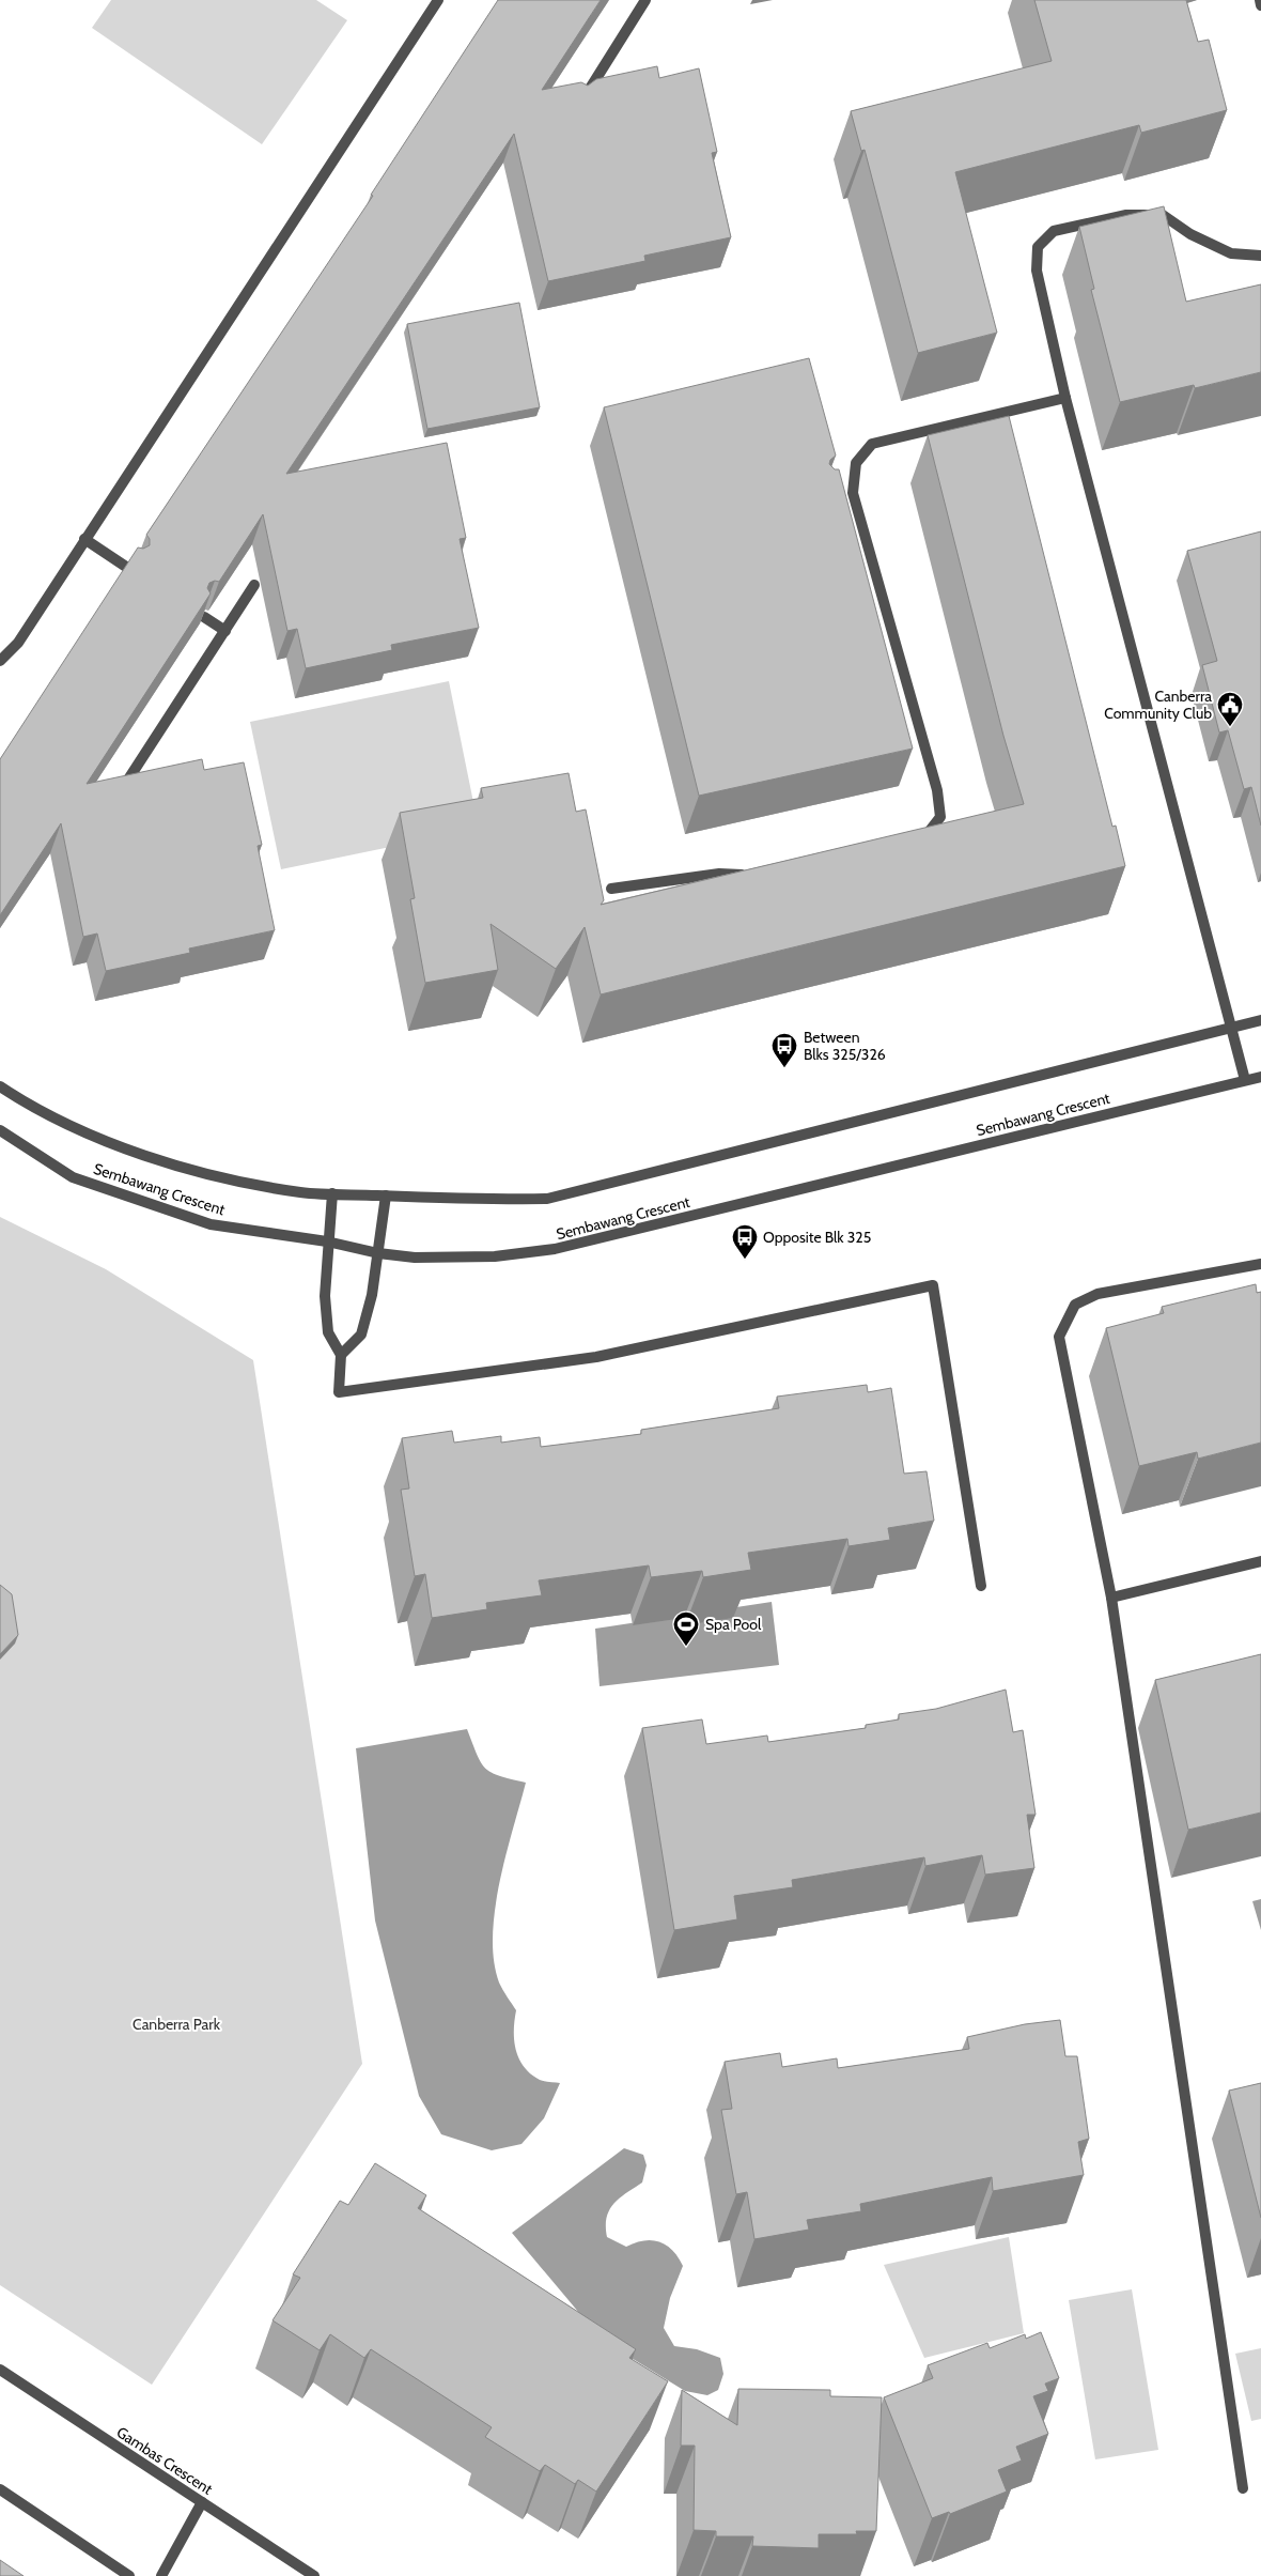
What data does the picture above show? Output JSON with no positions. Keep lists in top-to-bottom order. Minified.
{"streets":{"street":["Sembawang Crescent","Gambas Crescent"]},"parks":["Canberra Park"],"places":{"public building":["Canberra Community Club"],"bus stop":["Between Blks 325/326","Opposite Blk 325"],"sports":["Spa Pool"]}}
